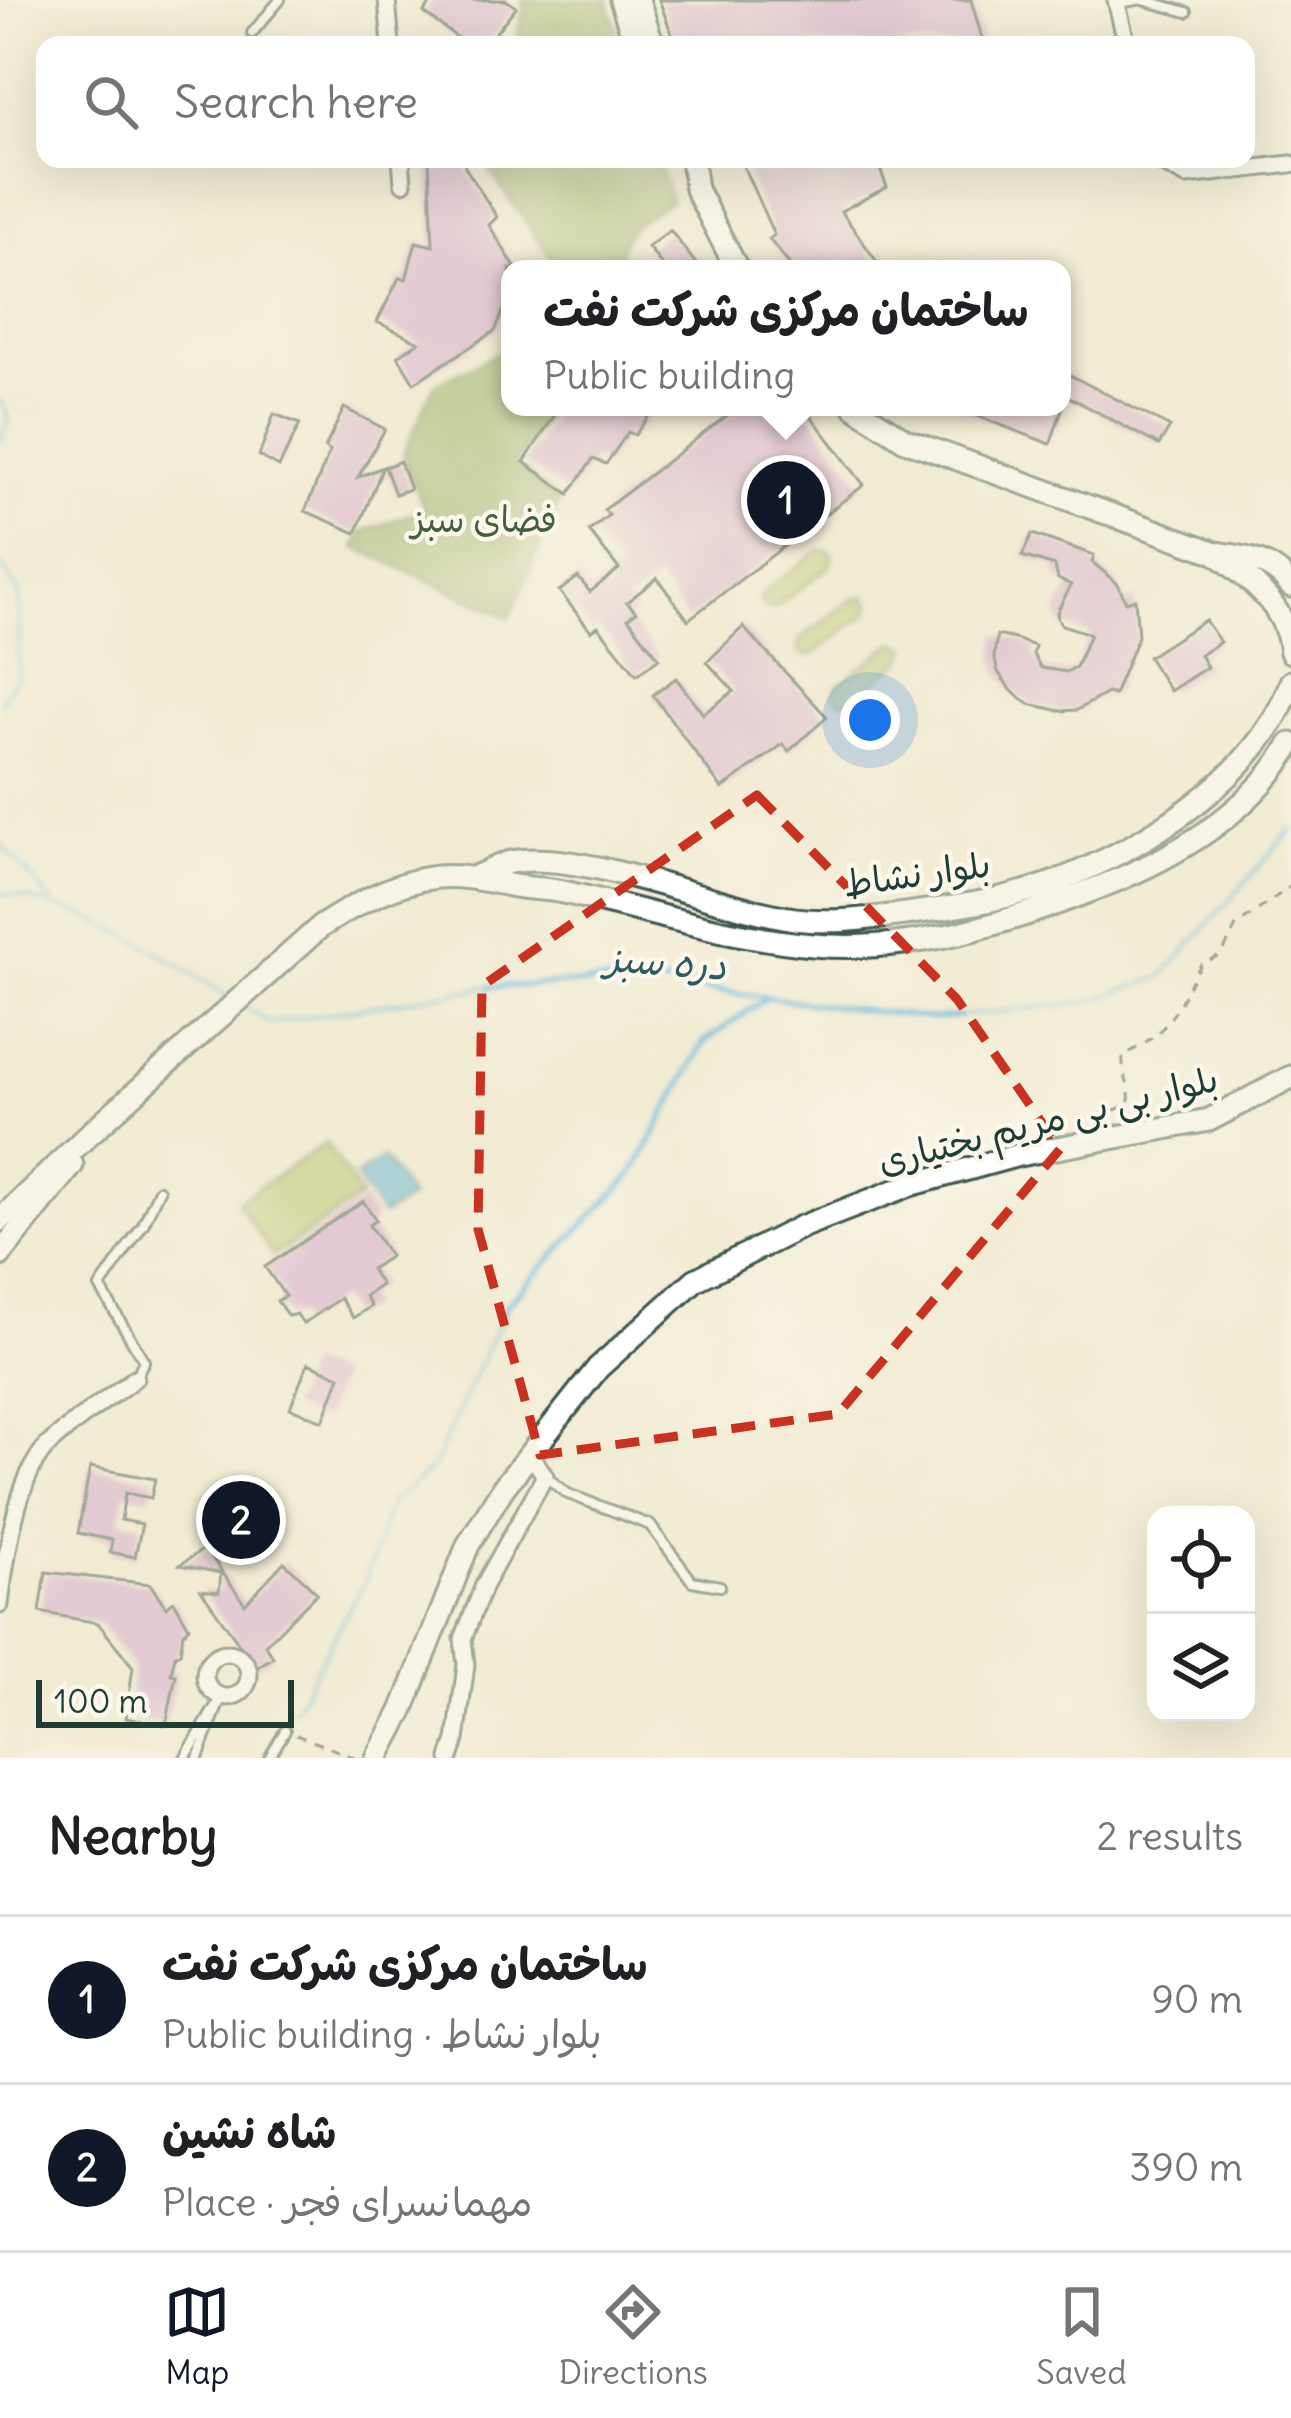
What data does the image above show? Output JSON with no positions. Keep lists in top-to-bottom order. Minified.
{"streets":{"main road":["بلوار نشاط","بلوار بی بی مریم بختیاری"]},"water":["دره سبز"],"parks":["فضای سبز"],"scale_bar":"100 m","page":{"search":"Search here","popup":["ساختمان مرکزی شرکت نفت","Public building"],"pins":["1","2"],"scale":"100 m","heading":["Nearby","2 results"],"list":[{"mark":"1","name":"ساختمان مرکزی شرکت نفت","note":"Public building · بلوار نشاط","value":"90 m"},{"mark":"2","name":"شاه نشین","note":"Place · مهمانسرای فجر","value":"390 m"}],"nav":["Map","Directions","Saved"]}}
